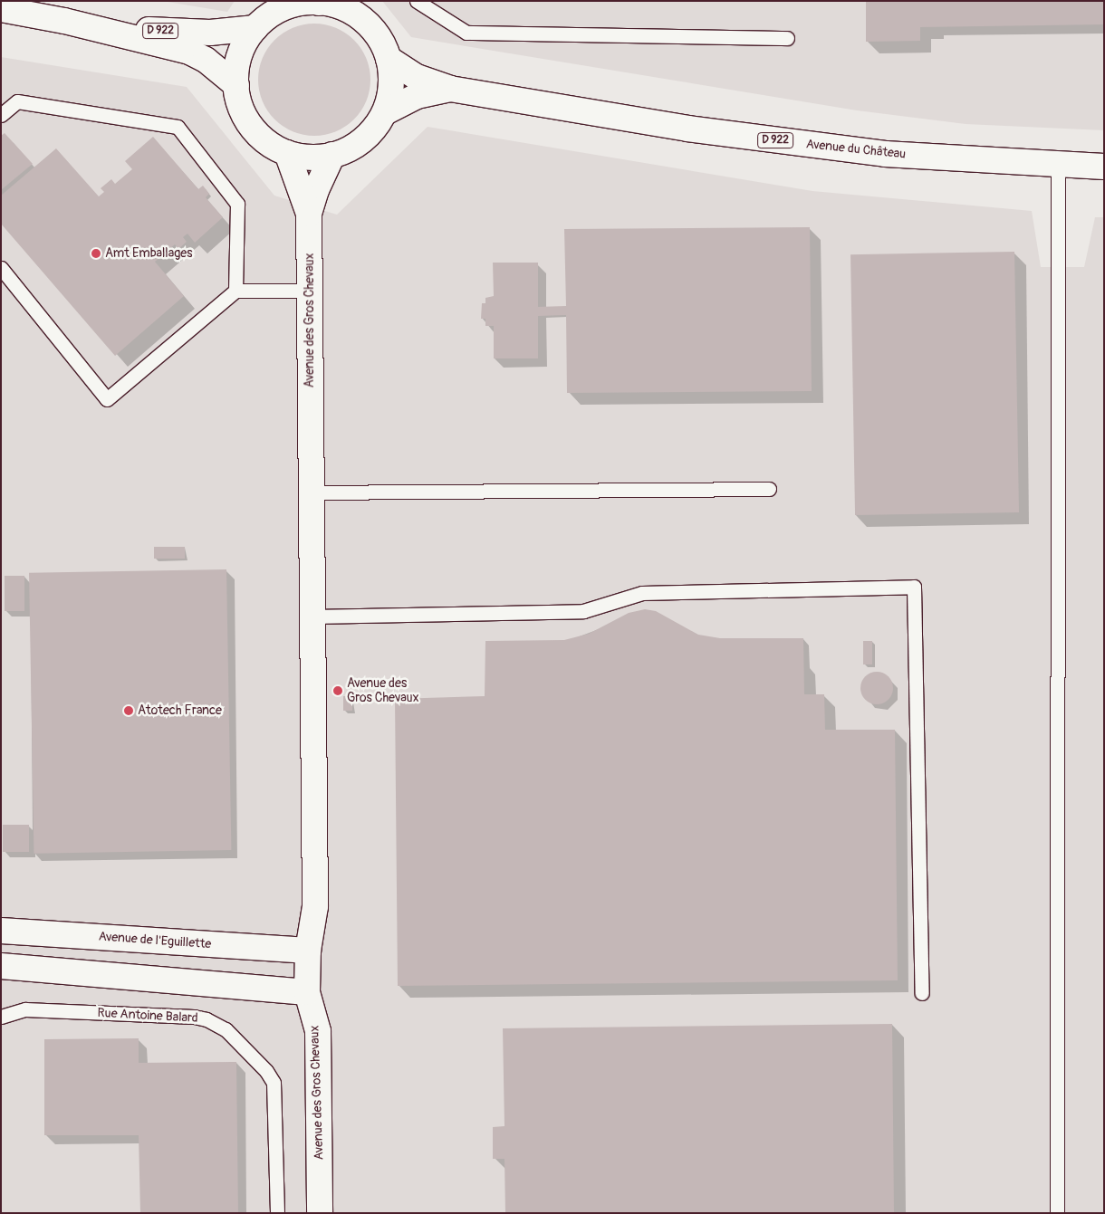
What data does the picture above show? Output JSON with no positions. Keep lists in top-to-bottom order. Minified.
{"streets":{"street":["D 922","Avenue du Château","Avenue des Gros Chevaux","Avenue de l'Eguillette"],"lane":["Rue Antoine Balard"]},"crossings":[["D 922","Avenue du Château"],["D 922","Avenue des Gros Chevaux"],["Avenue du Château","Avenue des Gros Chevaux"],["Avenue des Gros Chevaux","Avenue de l'Eguillette"]],"places":["Amt Emballages","Avenue des Gros Chevaux","Atotech France"]}
